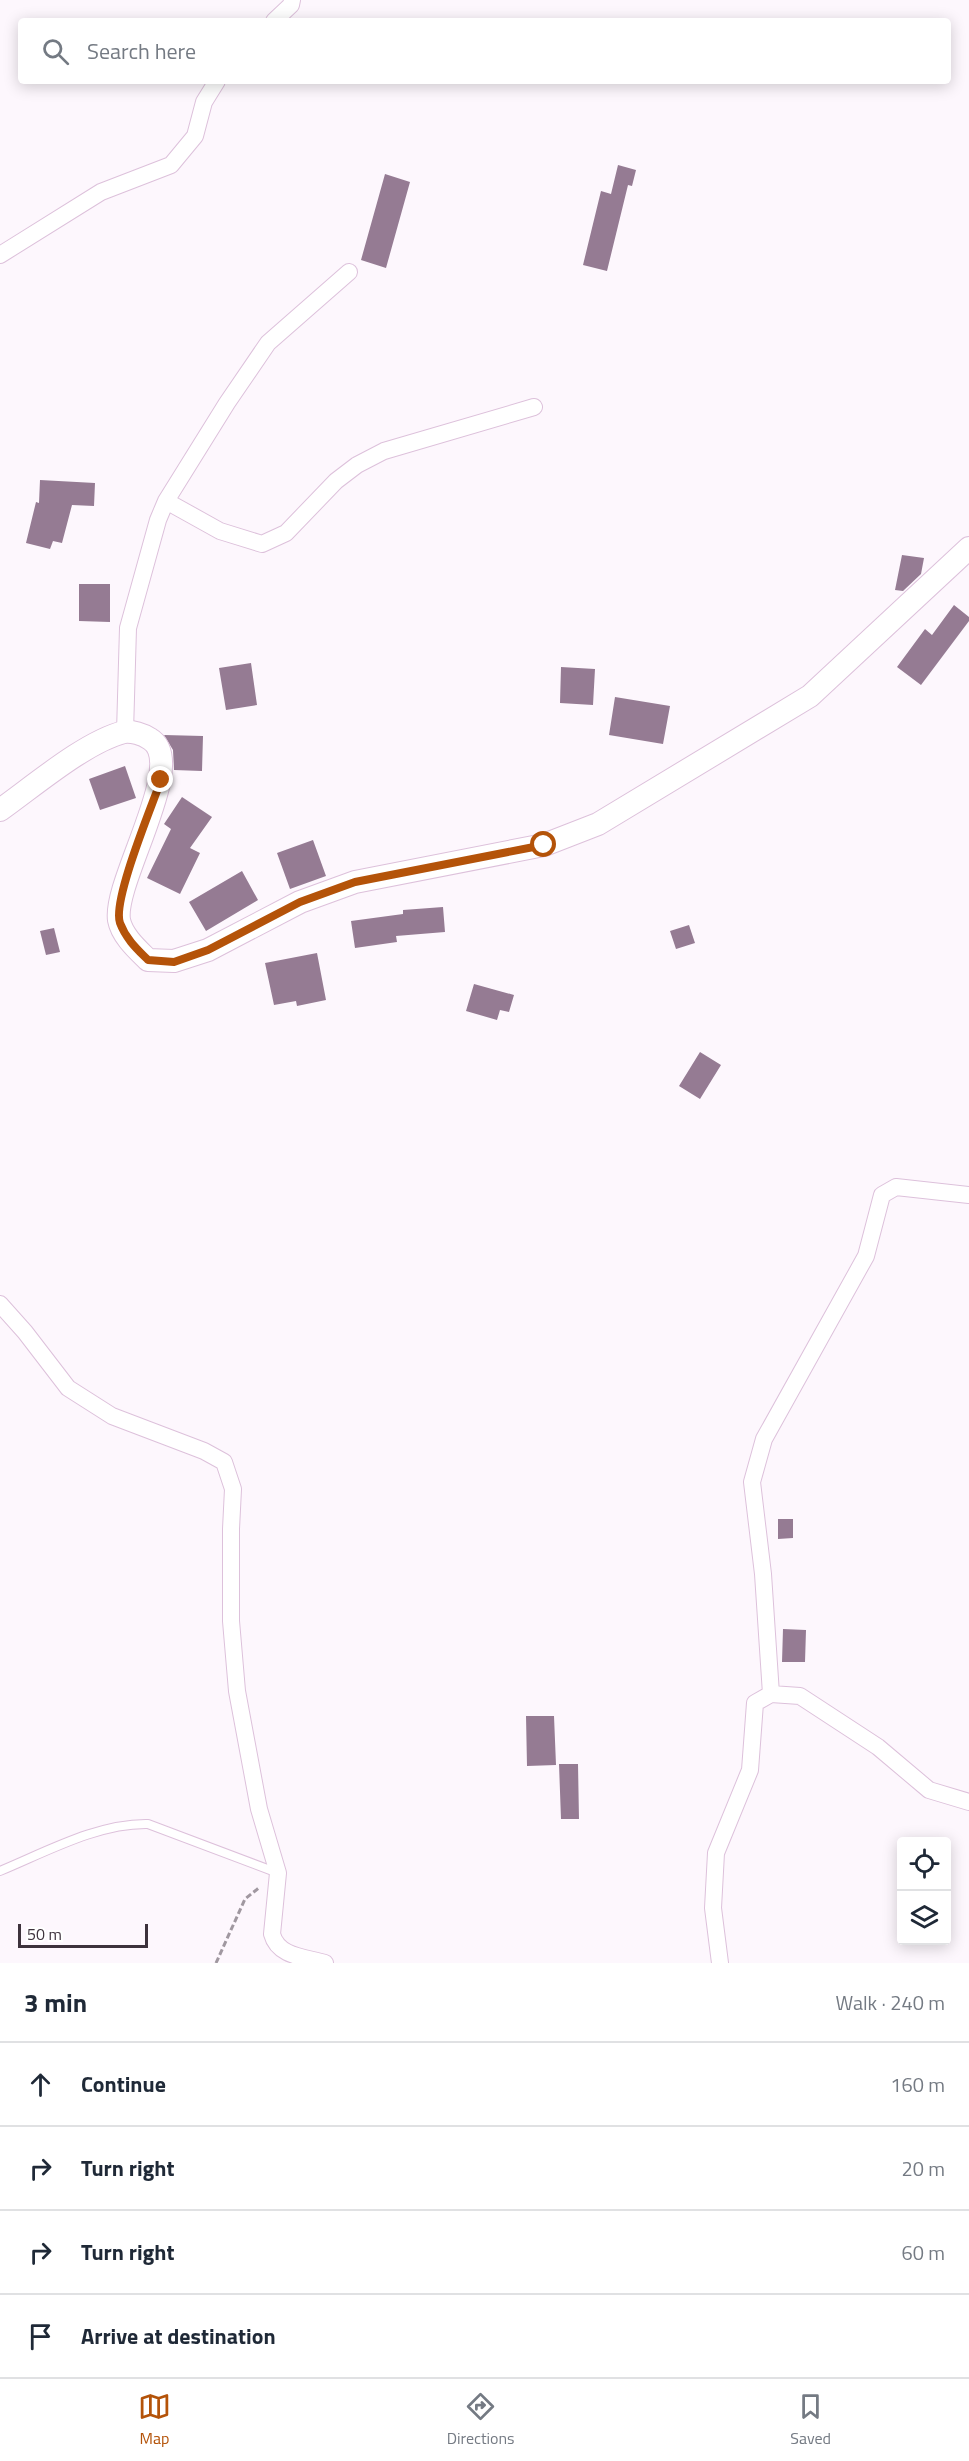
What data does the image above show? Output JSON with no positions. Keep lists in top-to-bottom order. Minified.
{"scale_bar":"50 m","page":{"search":"Search here","scale":"50 m","heading":["3 min","Walk · 240 m"],"list":[["Continue","160 m"],["Turn right","20 m"],["Turn right","60 m"],"Arrive at destination"],"nav":["Map","Directions","Saved"]}}
